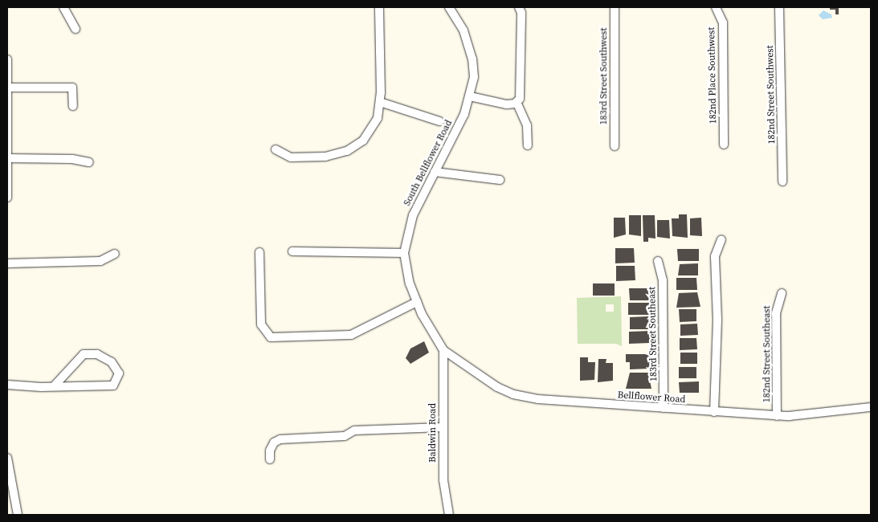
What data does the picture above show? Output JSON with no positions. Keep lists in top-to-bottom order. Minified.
{"streets":{"street":["182nd Place Southwest","183rd Street Southwest","182nd Street Southwest","South Bellflower Road","183rd Street Southeast","182nd Street Southeast","Bellflower Road","Baldwin Road"]},"crossings":[["South Bellflower Road","Bellflower Road"],["South Bellflower Road","Baldwin Road"],["183rd Street Southeast","Bellflower Road"],["182nd Street Southeast","Bellflower Road"],["Bellflower Road","Baldwin Road"]]}
